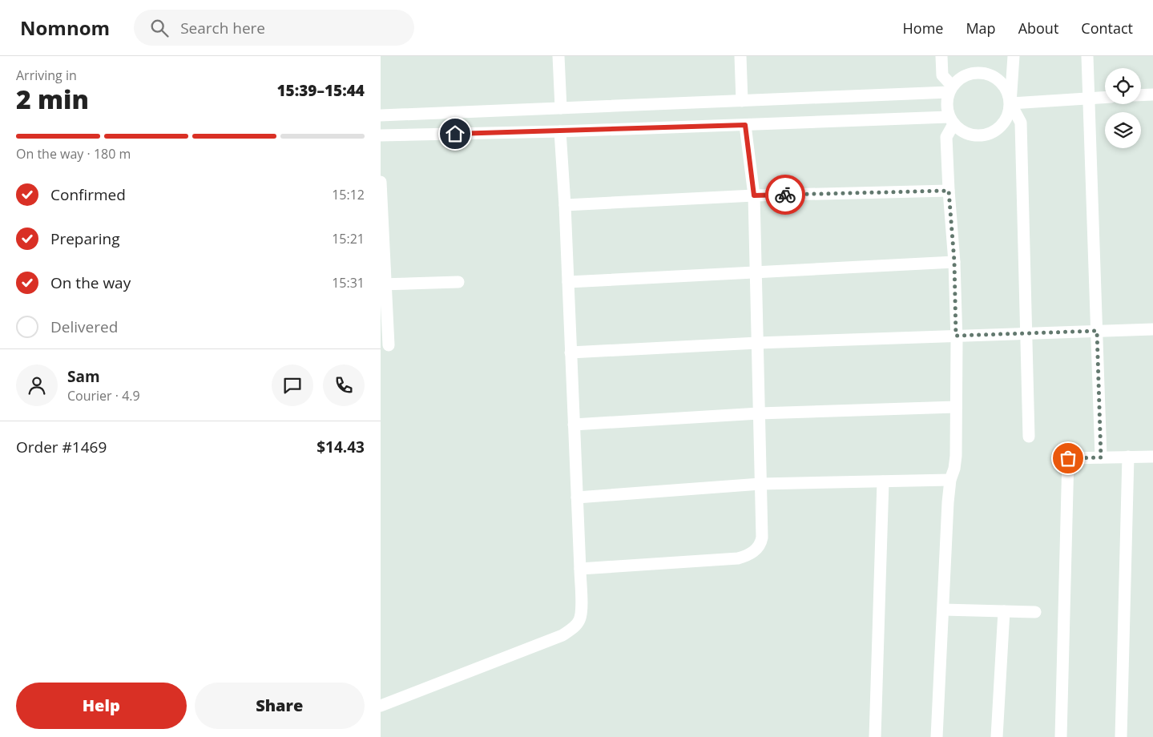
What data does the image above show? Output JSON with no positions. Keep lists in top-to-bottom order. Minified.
{"page":{"header":"Nomnom","search":"Search here","nav":["Home","Map","About","Contact"],"heading":["2 min","Arriving in","15:39–15:44"],"panel":["Sam","Courier · 4.9","Order #1469","$14.43"],"bar":"On the way · 180 m","list":[["Confirmed","15:12"],["Preparing","15:21"],["On the way","15:31"],"Delivered"],"buttons":["Help","Share"]}}
